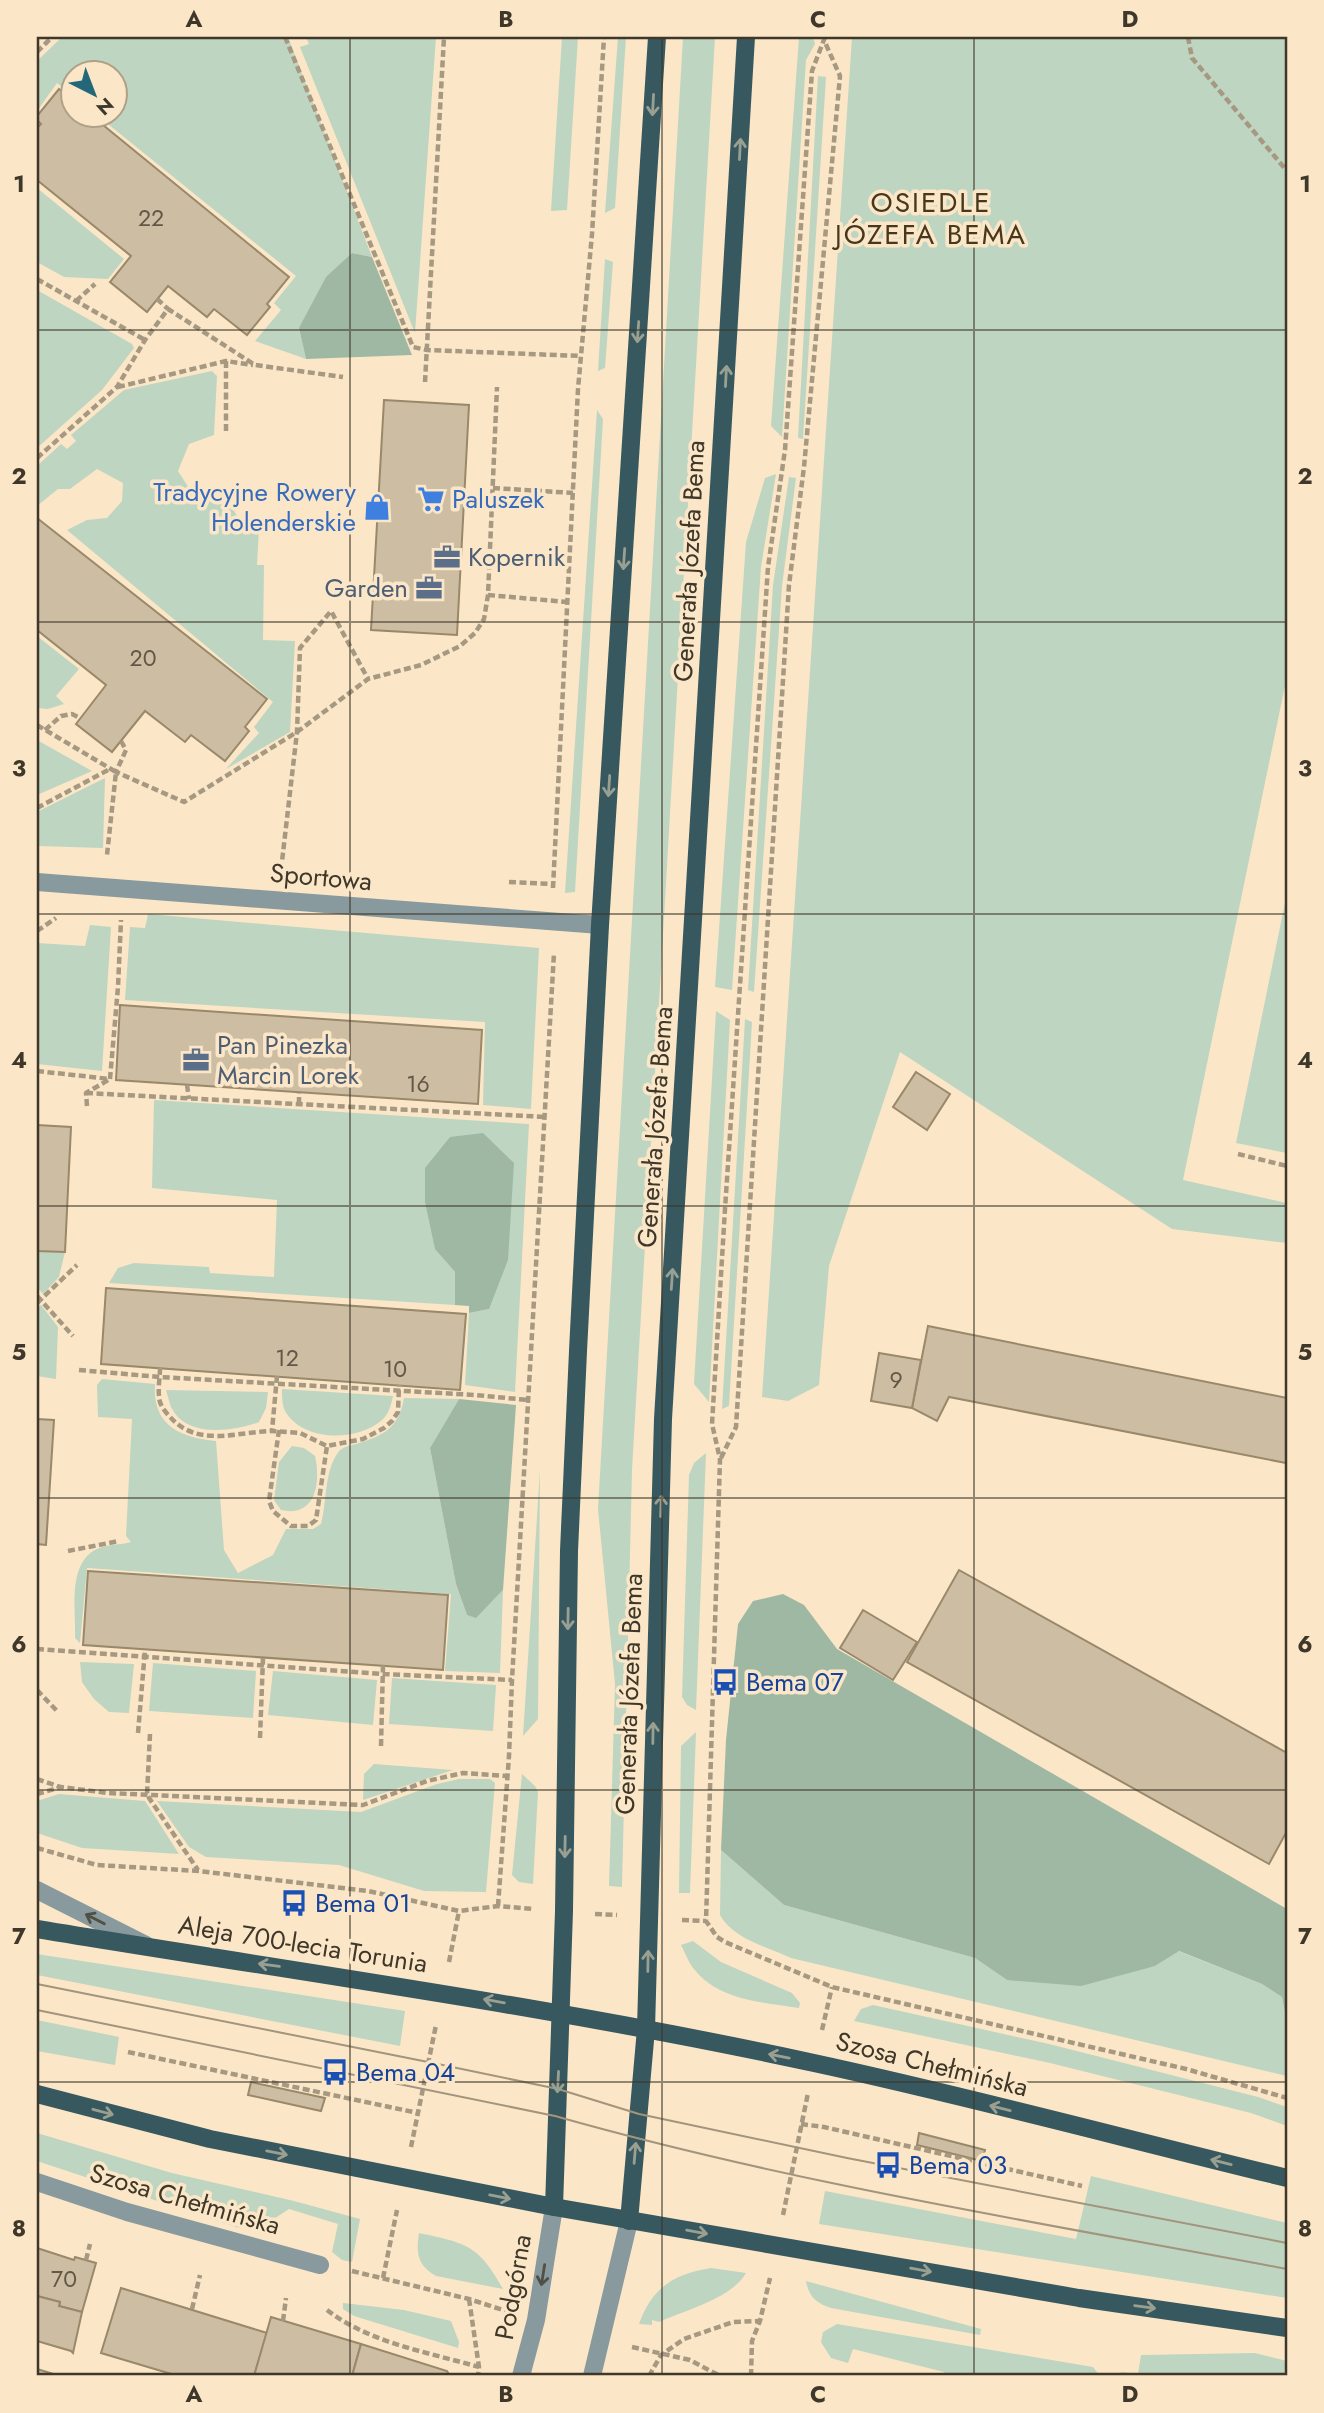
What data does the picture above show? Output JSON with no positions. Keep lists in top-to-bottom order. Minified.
{"streets":{"main road":["Generała Józefa Bema","Aleja 700-lecia Torunia","Szosa Chełmińska"],"street":["Sportowa","Podgórna"]},"crossings":[["Generała Józefa Bema","Szosa Chełmińska"],["Aleja 700-lecia Torunia","Szosa Chełmińska"]],"one_way":["Aleja 700-lecia Torunia","Szosa Chełmińska"],"districts":["OSIEDLE JÓZEFA BEMA"],"places":{"supermarket":["Paluszek"],"shop":["Tradycyjne Rowery Holenderskie"],"office":["Kopernik","Garden","Pan Pinezka Marcin Lorek"],"bus stop":["Bema 07","Bema 01","Bema 04","Bema 03"]},"house_numbers":["22","20","16","12","10","9","70"],"north":"bottom right","grid":{"columns":["A","B","C","D"],"rows":["1","2","3","4","5","6","7","8"]}}
